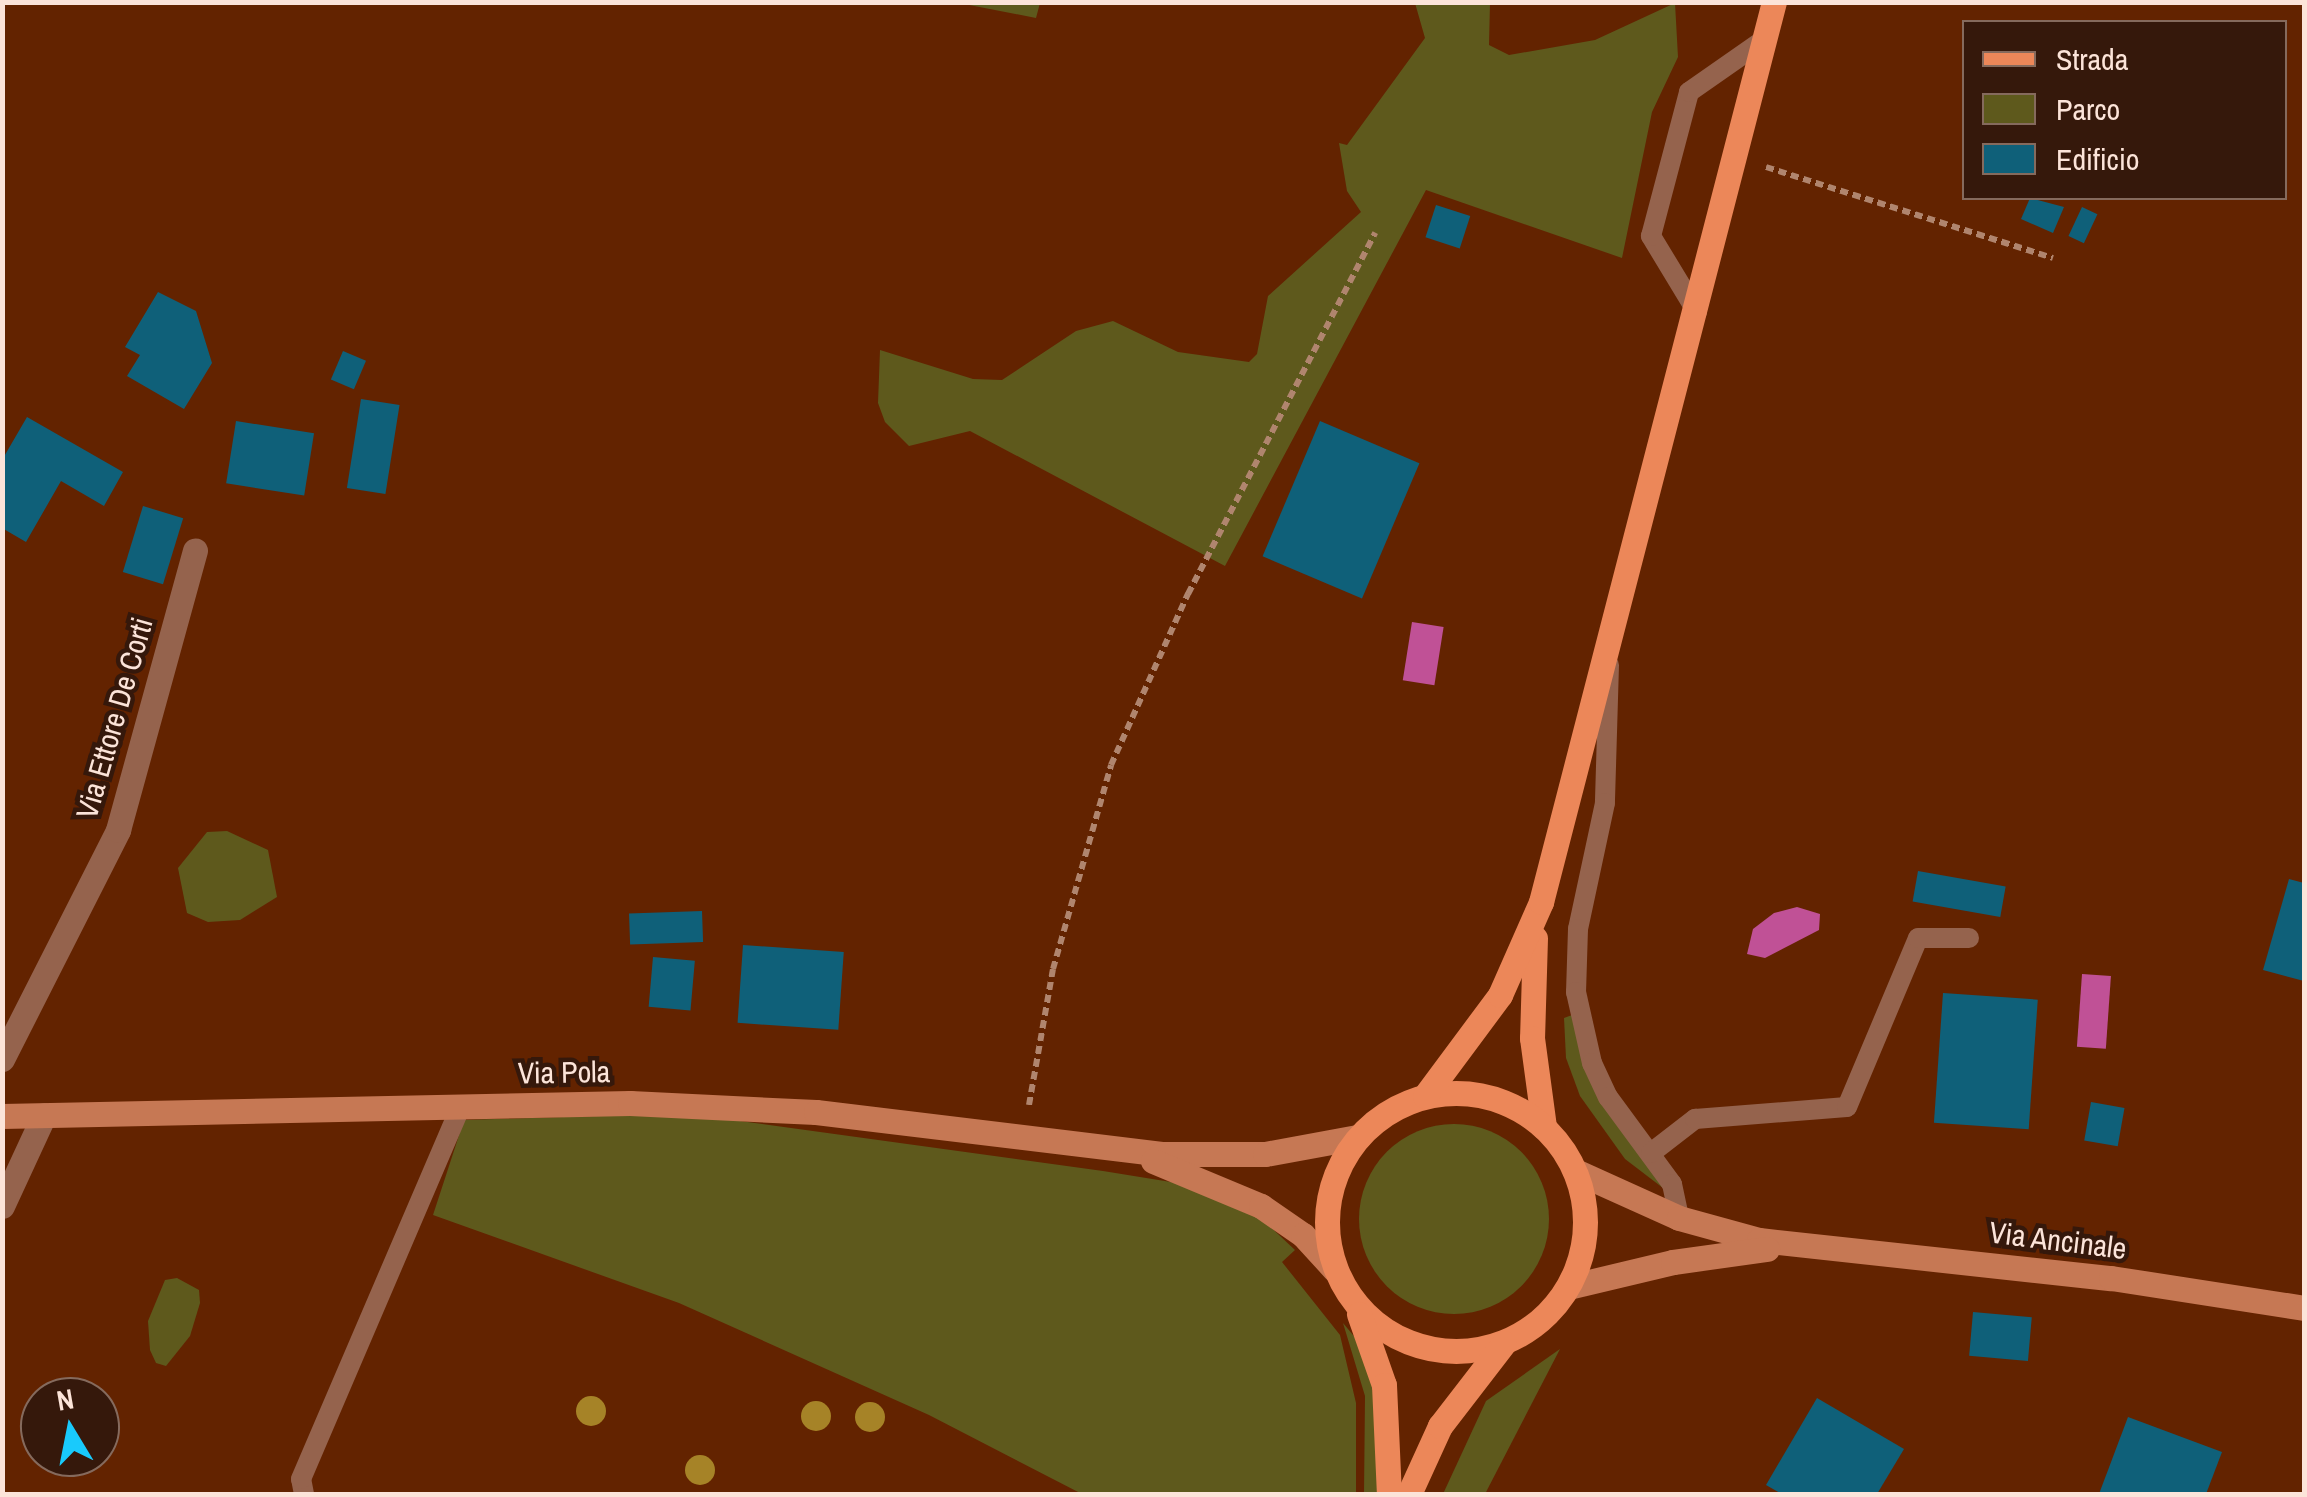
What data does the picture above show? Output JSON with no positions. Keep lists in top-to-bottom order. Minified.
{"streets":{"street":["Via Ettore De Corti","Via Pola","Via Ancinale"]},"crossings":[["Via Pola","Via Ancinale"]],"legend":["Strada","Parco","Edificio"],"north":"top"}
